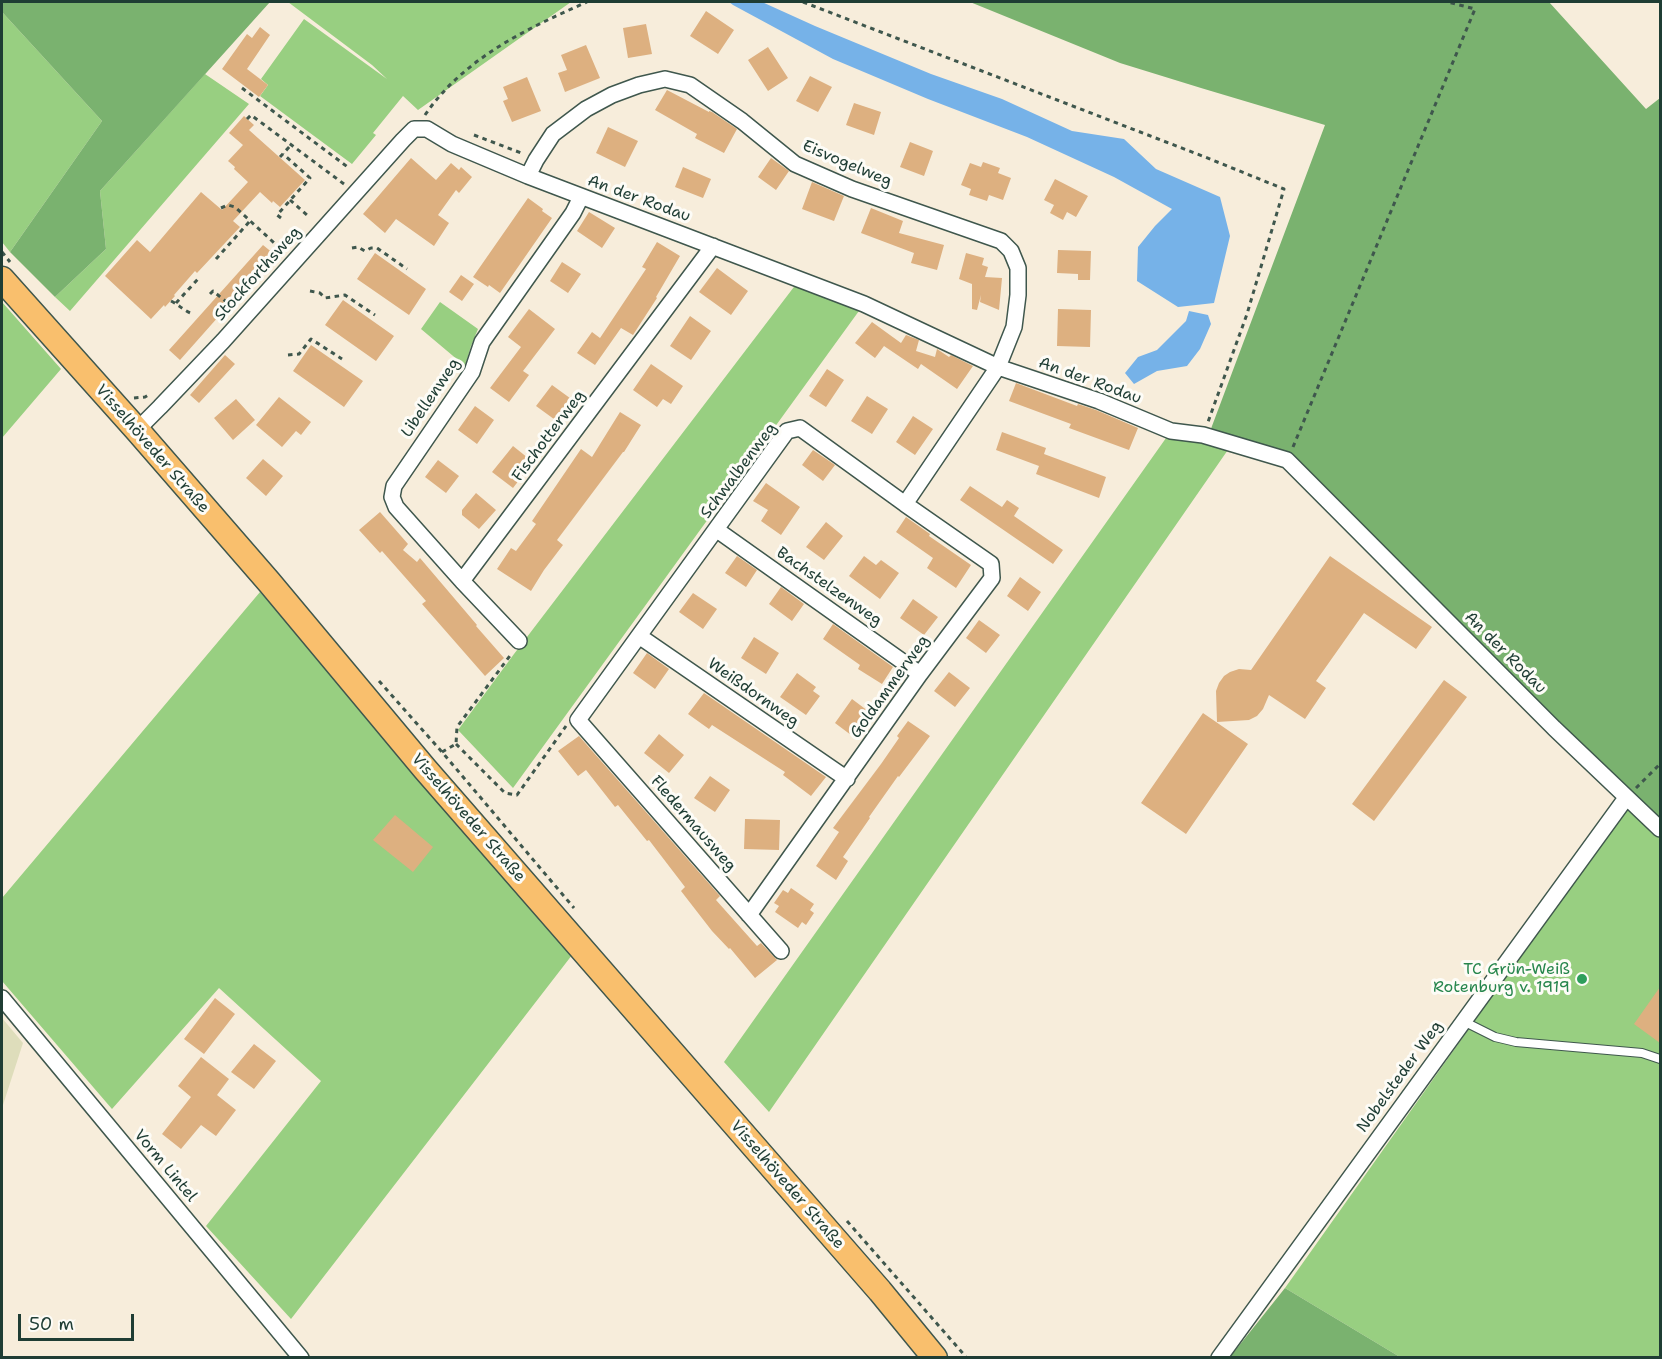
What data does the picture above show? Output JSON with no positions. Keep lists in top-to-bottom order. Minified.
{"streets":{"main road":["Visselhöveder Straße"],"street":["Eisvogelweg","An der Rodau","Stockforthsweg","Libellenweg","Fischotterweg","Schwalbenweg","Bachstelzenweg","Goldammerweg","Weißdornweg","Fledermausweg","Nobelsteder Weg","Vorm Lintel"]},"crossings":[["Eisvogelweg","An der Rodau"],["An der Rodau","Stockforthsweg"],["An der Rodau","Libellenweg"],["An der Rodau","Fischotterweg"],["An der Rodau","Nobelsteder Weg"],["Stockforthsweg","Visselhöveder Straße"],["Libellenweg","Fischotterweg"],["Schwalbenweg","Bachstelzenweg"],["Schwalbenweg","Goldammerweg"],["Schwalbenweg","Weißdornweg"],["Schwalbenweg","Fledermausweg"],["Bachstelzenweg","Goldammerweg"],["Goldammerweg","Weißdornweg"],["Goldammerweg","Fledermausweg"]],"places":["TC Grün-Weiß Rotenburg v. 1919"],"scale_bar":"50 m"}
